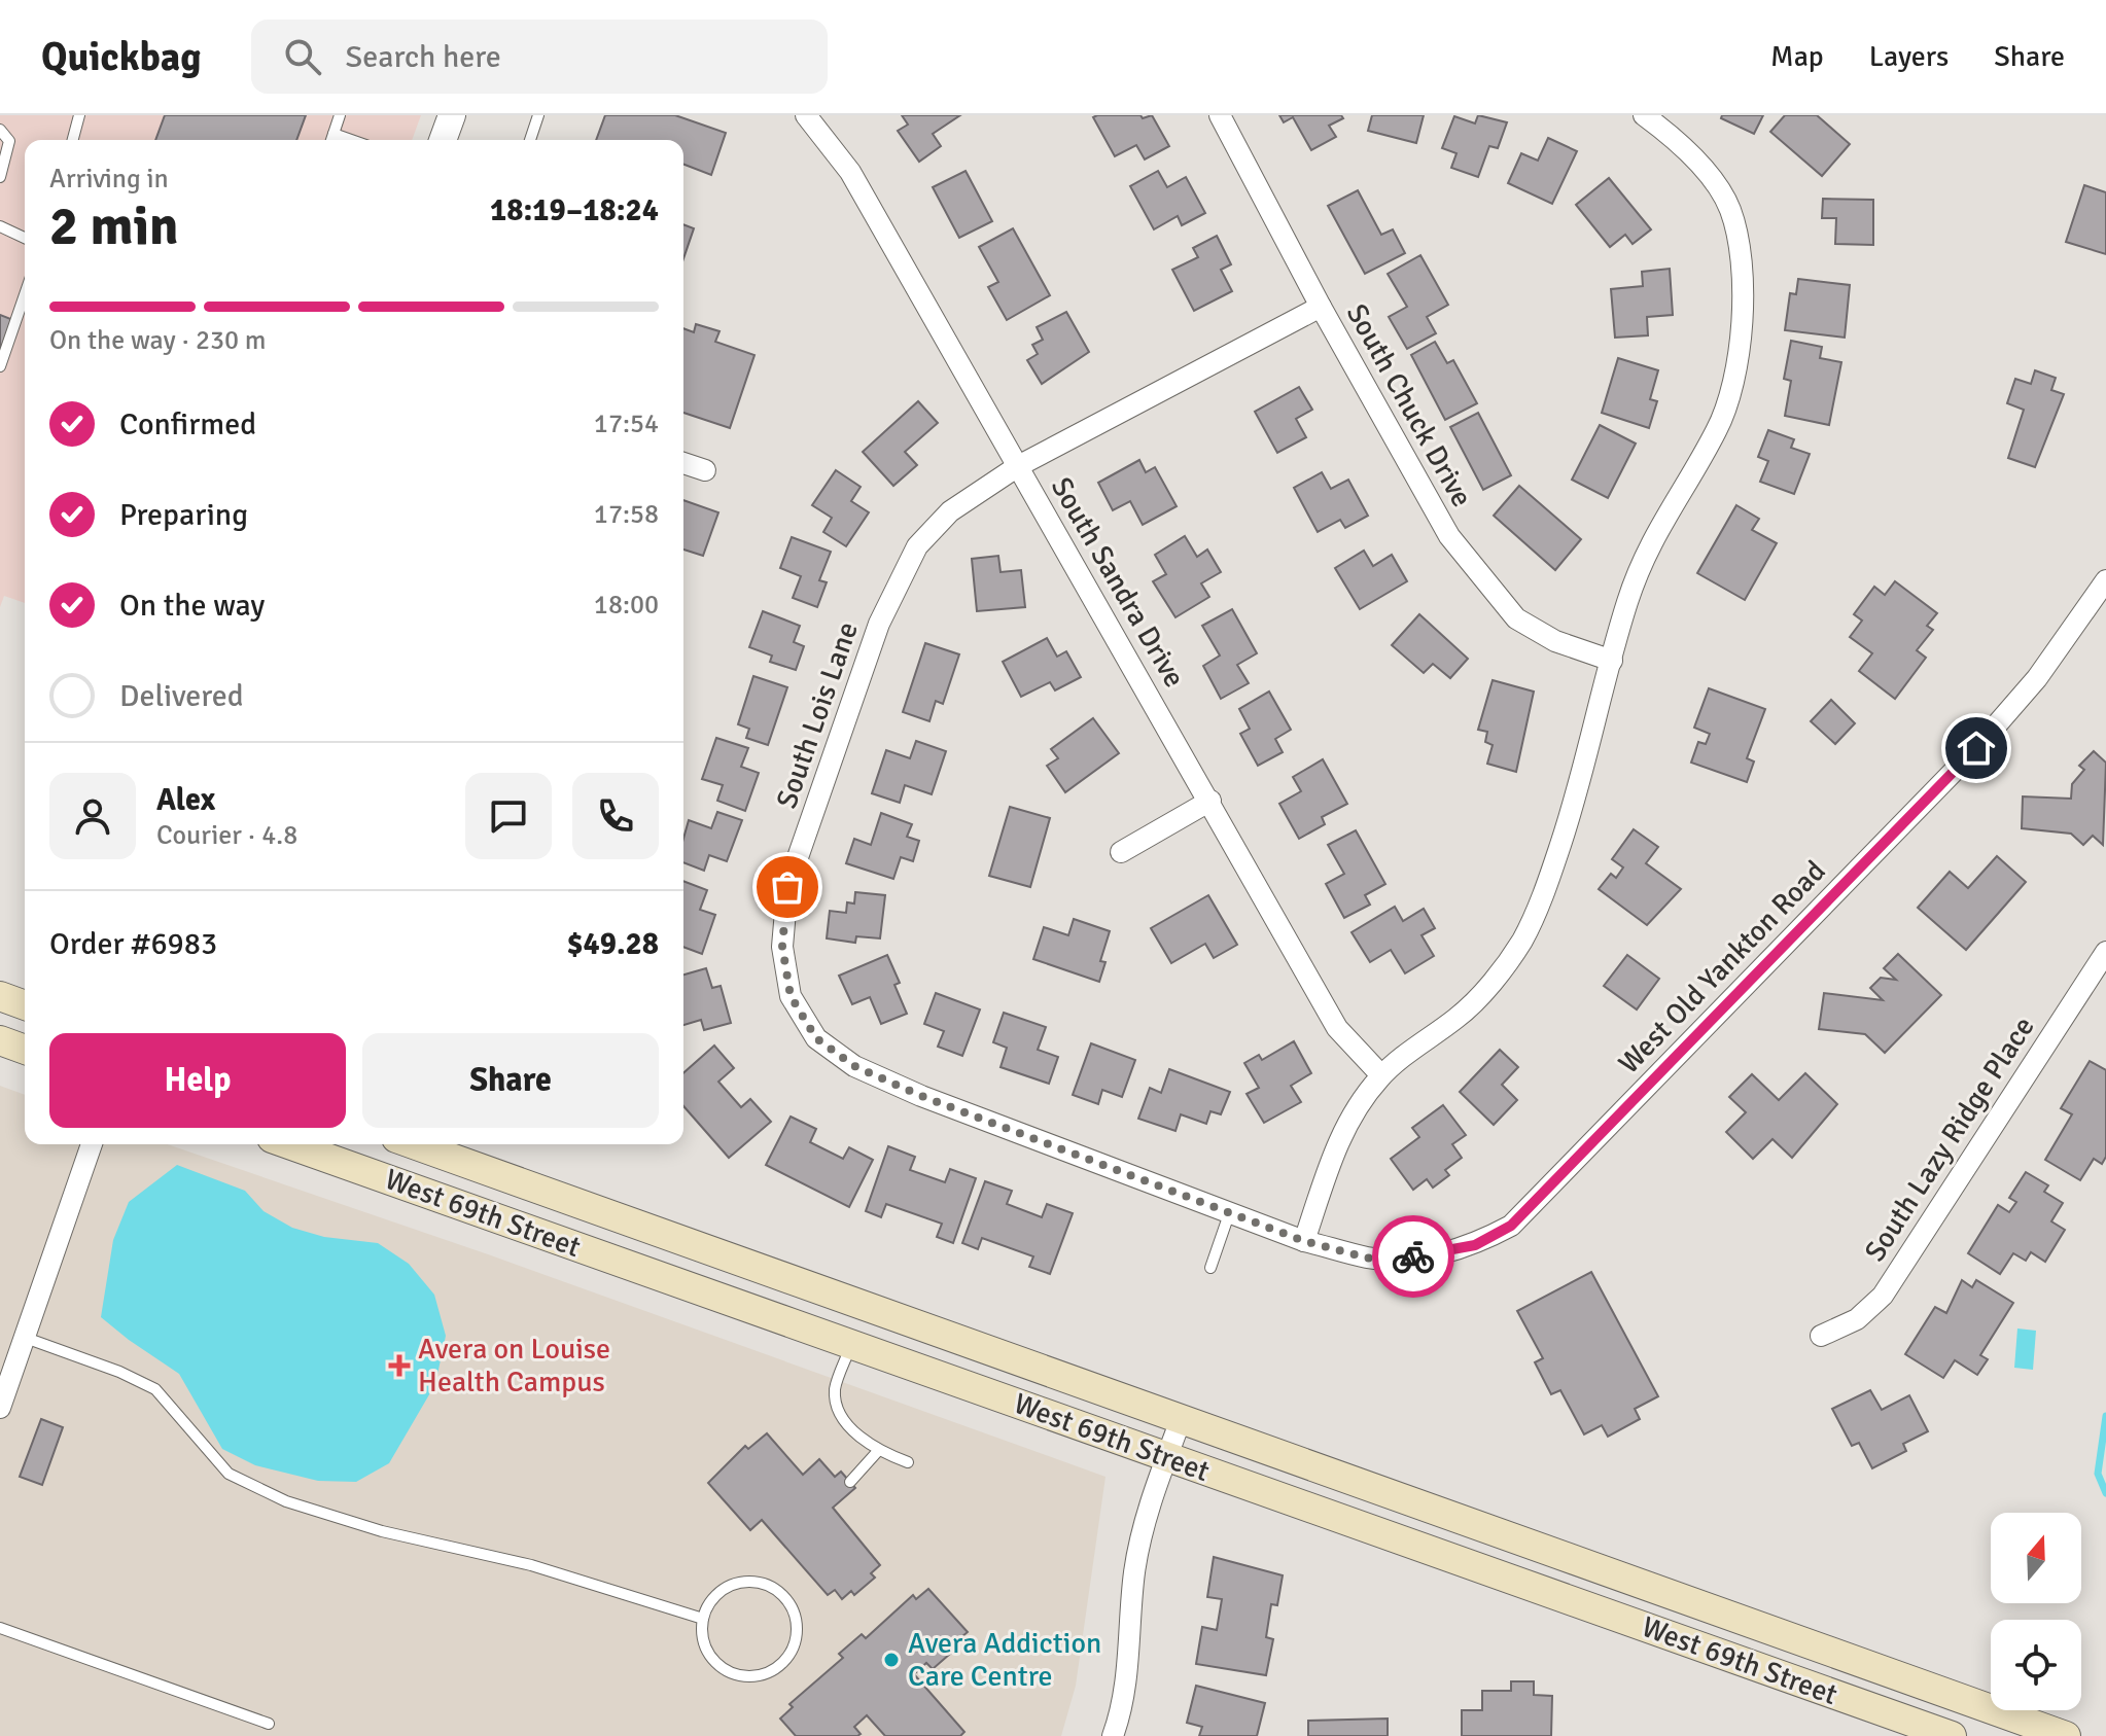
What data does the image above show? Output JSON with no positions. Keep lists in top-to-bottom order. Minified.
{"streets":{"main road":["West 69th Street"],"street":["South Chuck Drive","South Sandra Drive","South Lois Lane","West Old Yankton Road","South Lazy Ridge Place"]},"crossings":[["South Chuck Drive","South Lois Lane"],["South Sandra Drive","South Lois Lane"],["South Lois Lane","West Old Yankton Road"]],"places":{"health":["Avera on Louise Health Campus"],"other":["Avera Addiction Care Centre"]},"north":"top","page":{"header":"Quickbag","search":"Search here","nav":["Map","Layers","Share"],"heading":["2 min","Arriving in","18:19–18:24"],"panel":["Alex","Courier · 4.8","Order #6983","$49.28"],"bar":"On the way · 230 m","list":[["Confirmed","17:54"],["Preparing","17:58"],["On the way","18:00"],"Delivered"],"buttons":["Help","Share"]}}
